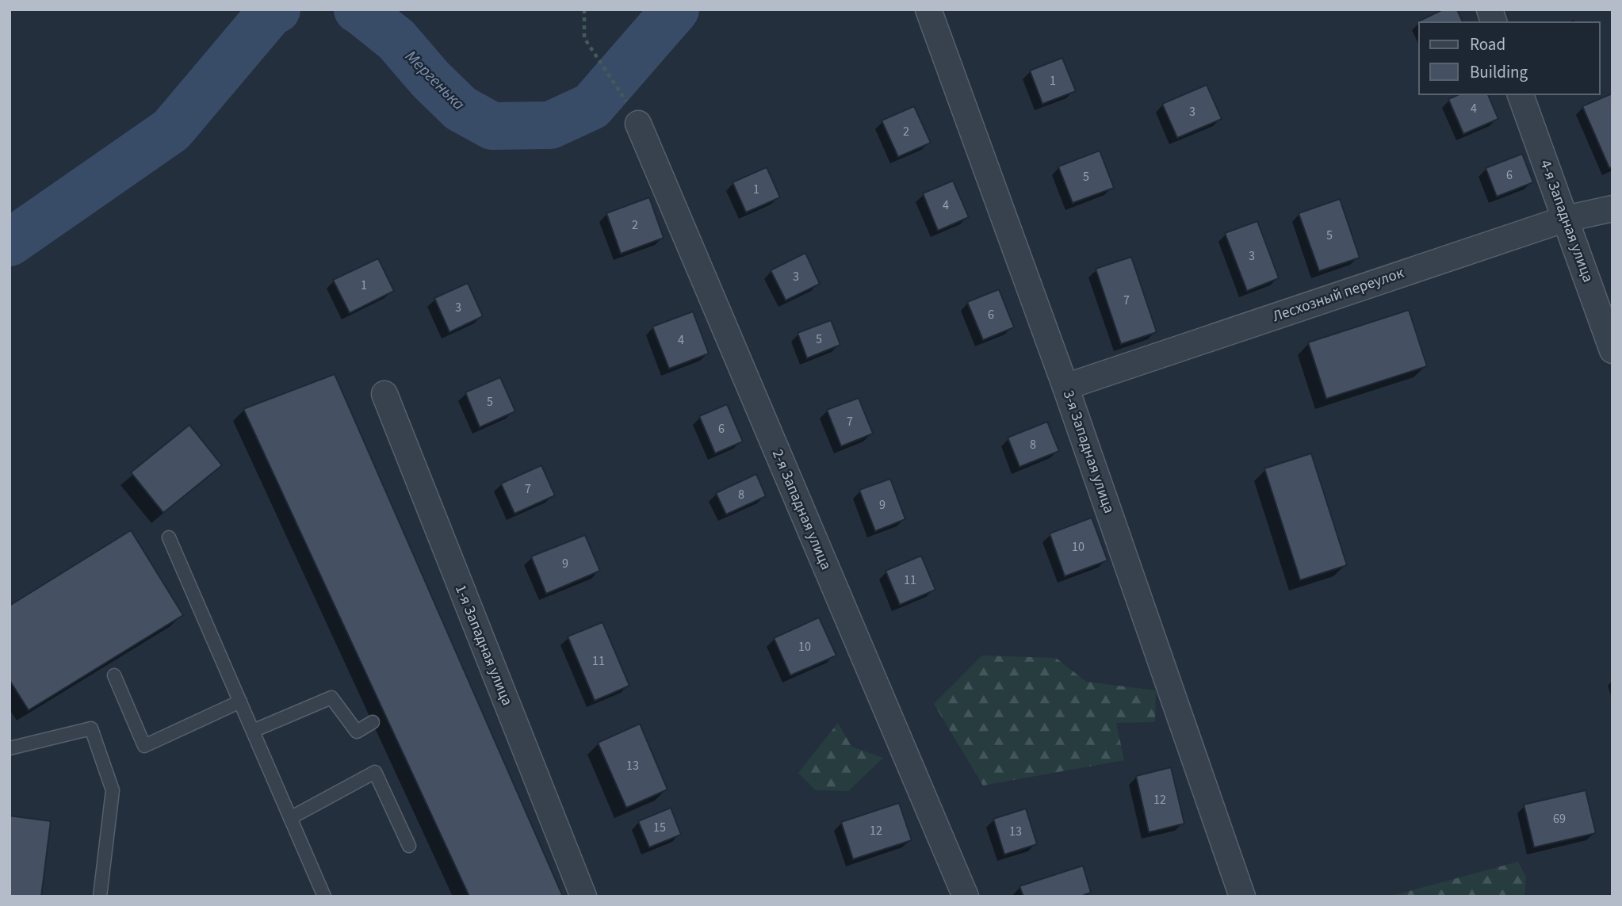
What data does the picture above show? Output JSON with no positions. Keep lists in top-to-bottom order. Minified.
{"streets":{"street":["4-я Западная улица","Лесхозный переулок","3-я Западная улица","2-я Западная улица","1-я Западная улица"]},"crossings":[["4-я Западная улица","Лесхозный переулок"],["Лесхозный переулок","3-я Западная улица"]],"water":["Мергенька"],"house_numbers":["1","4","3","2","6","5","1","4","2","5","3","3","1","7","3","6","5","4","5","7","6","8","7","8","9","10","9","11","10","11","13","12","69","15","12","13"],"legend":["Road","Building"]}
